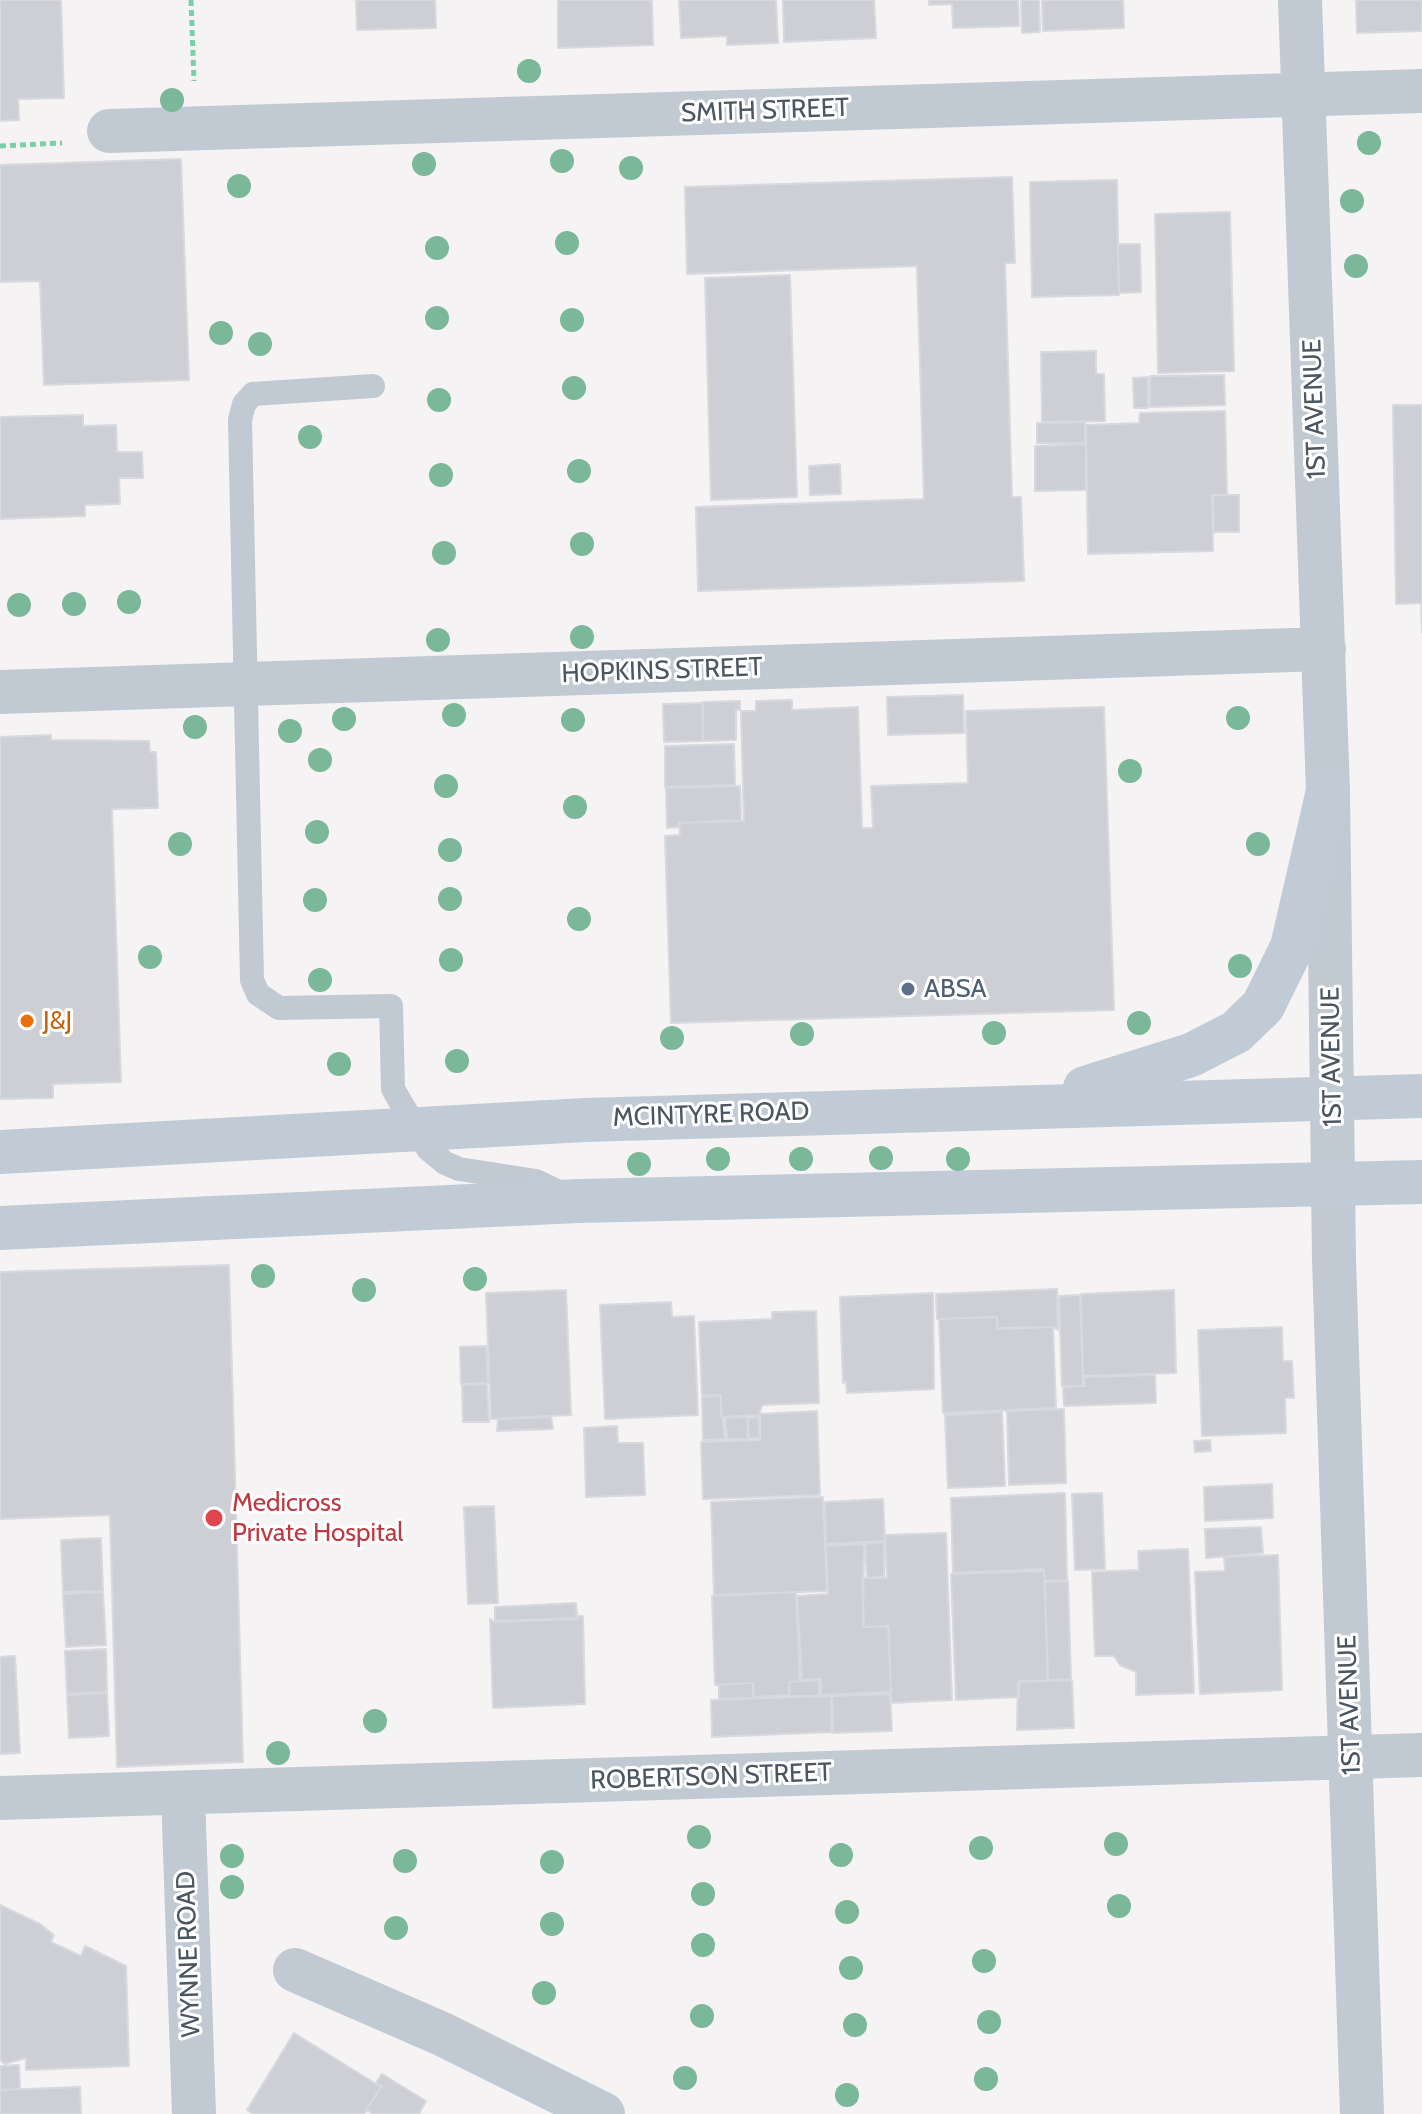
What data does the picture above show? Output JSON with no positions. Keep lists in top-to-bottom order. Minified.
{"streets":{"main road":["MCINTYRE ROAD"],"street":["SMITH STREET","1ST AVENUE","HOPKINS STREET","ROBERTSON STREET","WYNNE ROAD"]},"crossings":[["SMITH STREET","1ST AVENUE"],["1ST AVENUE","HOPKINS STREET"],["1ST AVENUE","MCINTYRE ROAD"],["1ST AVENUE","ROBERTSON STREET"],["ROBERTSON STREET","WYNNE ROAD"]],"places":["ABSA","J&J","Medicross Private Hospital"]}
